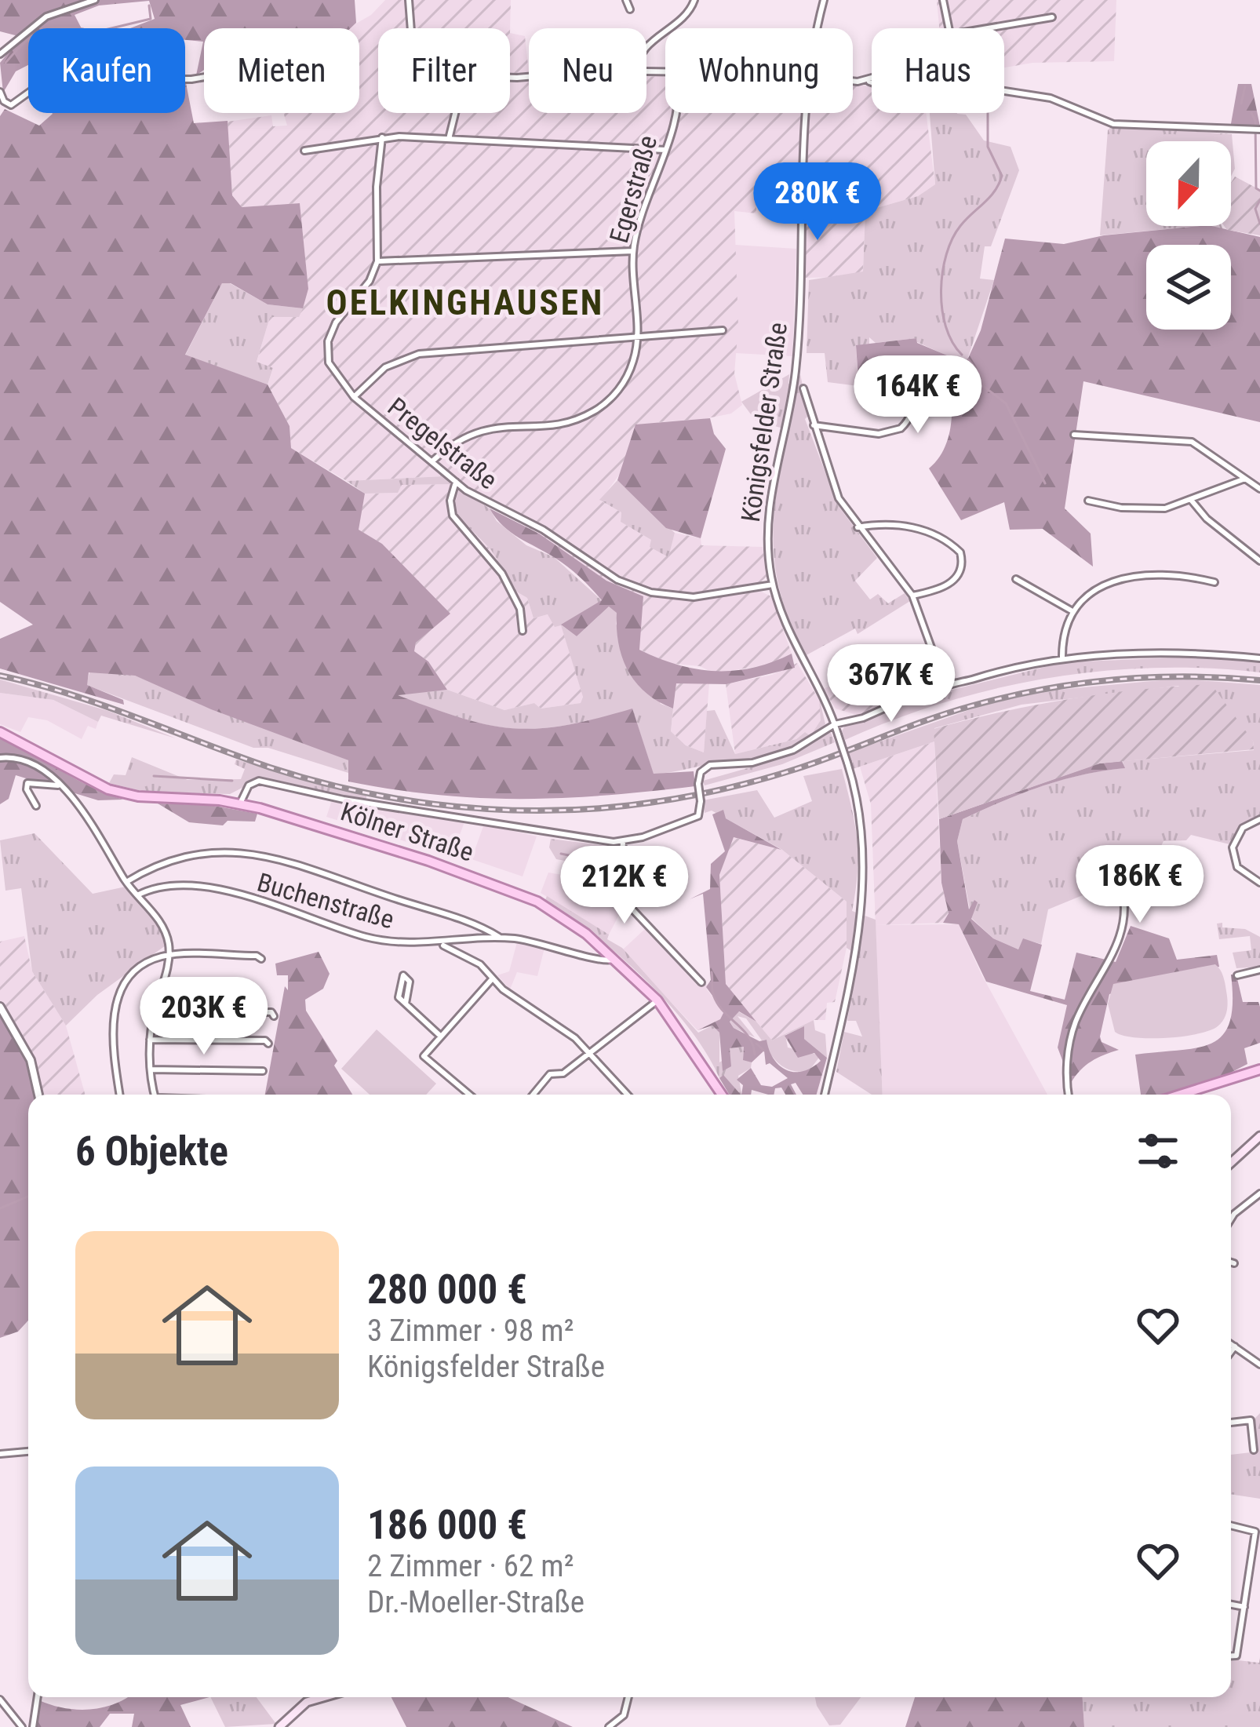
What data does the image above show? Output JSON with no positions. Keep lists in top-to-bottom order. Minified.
{"streets":{"main road":["Kölner Straße"],"street":["Egerstraße","Königsfelder Straße","Pregelstraße","Buchenstraße"]},"crossings":[["Egerstraße","Pregelstraße"],["Königsfelder Straße","Pregelstraße"],["Kölner Straße","Buchenstraße"]],"districts":["OELKINGHAUSEN"],"north":"bottom","page":{"chip":["Kaufen","Mieten","Filter","Neu","Wohnung","Haus"],"price":["280K €","164K €","367K €","186K €","212K €","203K €"],"heading":"6 Objekte","list":[{"name":"280 000 €","note":"3 Zimmer · 98 m² · Königsfelder Straße"},{"name":"186 000 €","note":"2 Zimmer · 62 m² · Dr.-Moeller-Straße"}]}}
